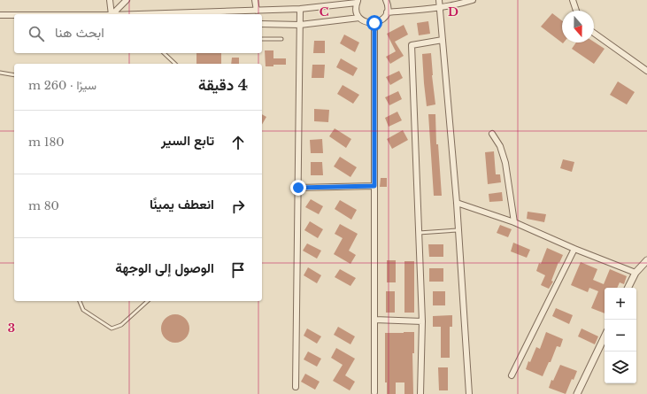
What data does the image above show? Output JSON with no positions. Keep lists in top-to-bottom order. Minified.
{"north":"bottom","page":{"search":"ابحث هنا","heading":["4 دقيقة","سيرًا · 260 m"],"list":[["تابع السير","180 m"],["انعطف يمينًا","80 m"],"الوصول إلى الوجهة"],"map_buttons":["+","−"]},"grid":{"columns":["C","D"],"rows":["3"]}}
